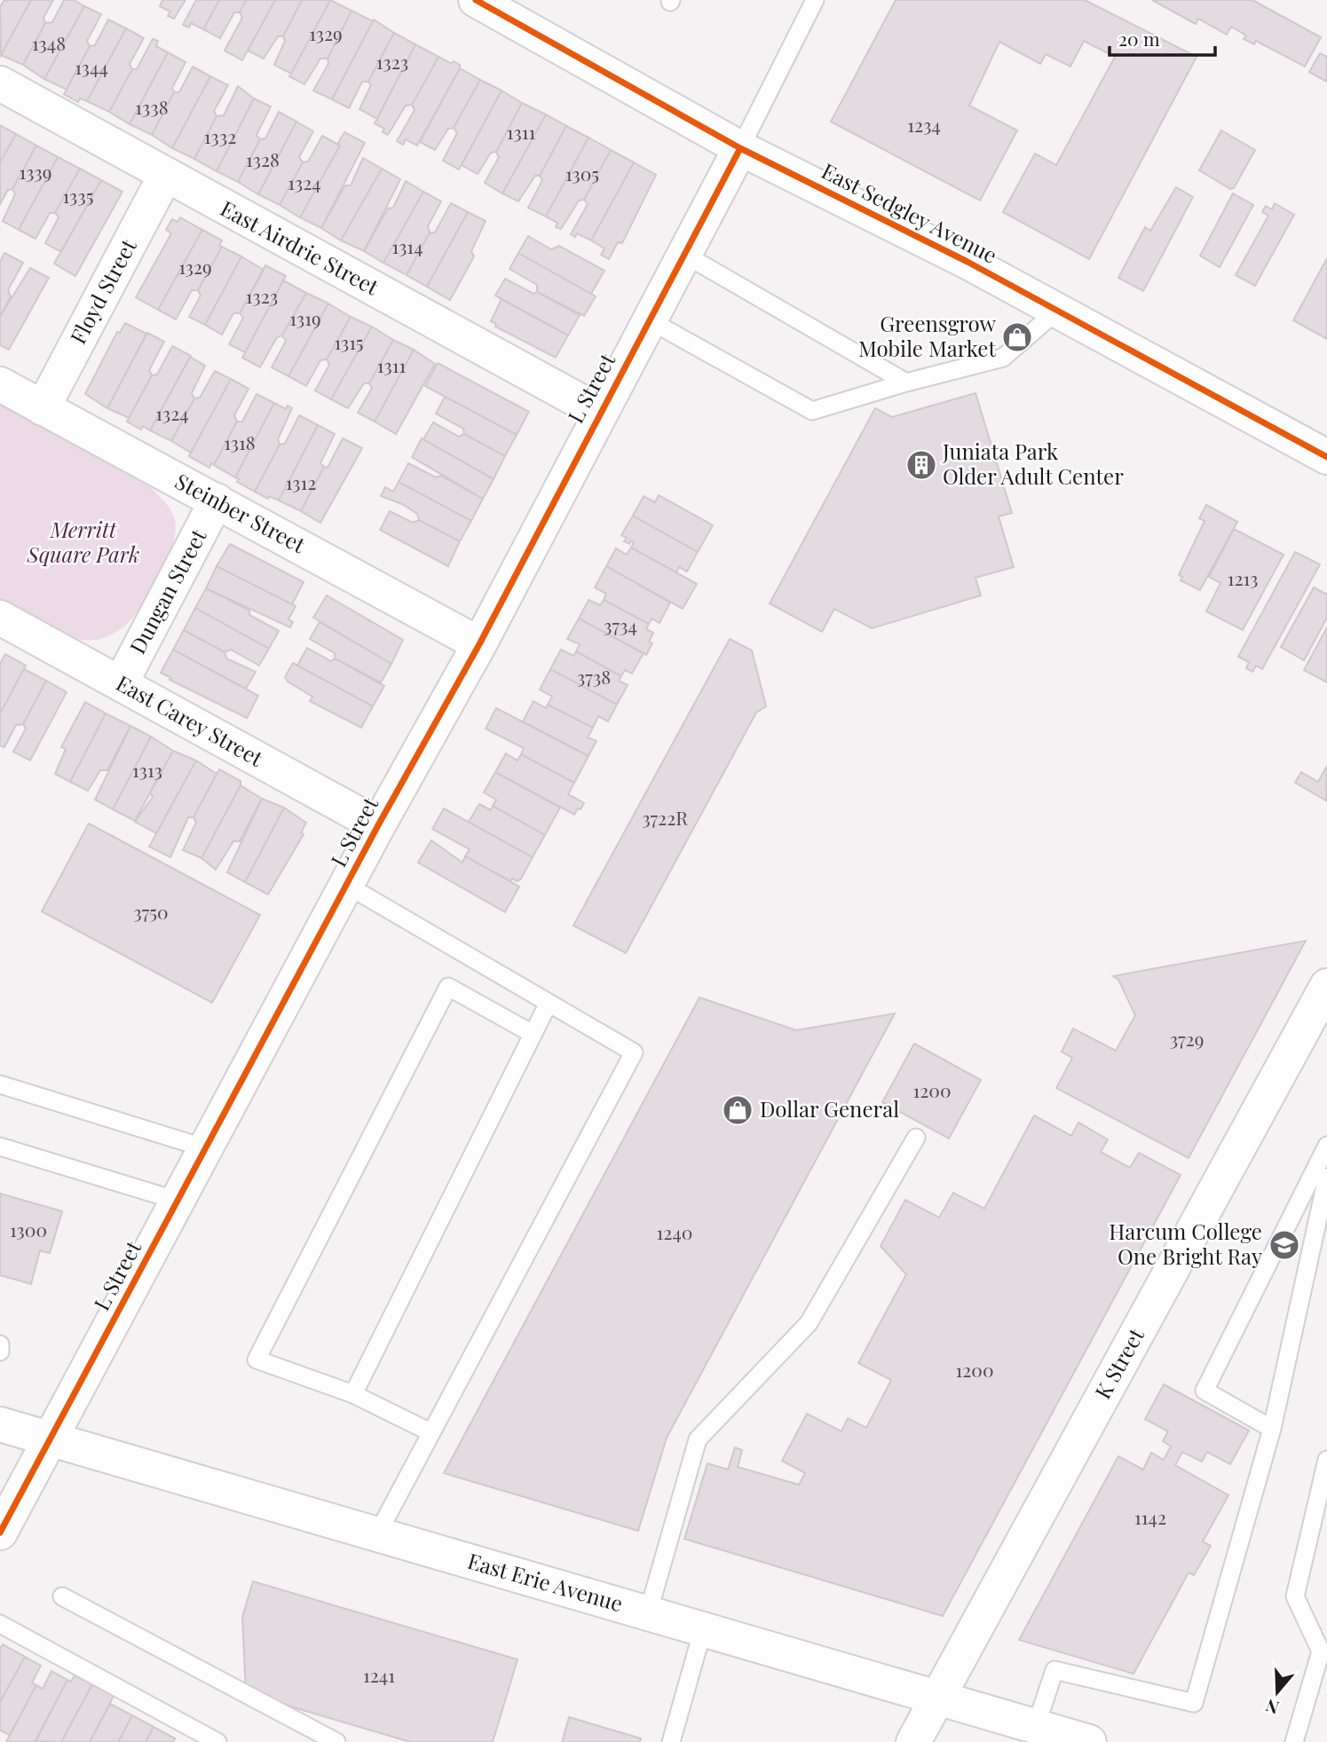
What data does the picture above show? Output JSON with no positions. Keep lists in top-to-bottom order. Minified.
{"streets":{"street":["East Sedgley Avenue","East Airdrie Street","Floyd Street","L Street","Steinber Street","Dungan Street","East Carey Street","K Street","East Erie Avenue"]},"crossings":[["East Sedgley Avenue","L Street"],["East Airdrie Street","Floyd Street"],["East Airdrie Street","L Street"],["Floyd Street","Steinber Street"],["L Street","Steinber Street"],["L Street","East Carey Street"],["L Street","East Erie Avenue"],["Steinber Street","Dungan Street"],["Dungan Street","East Carey Street"],["K Street","East Erie Avenue"]],"parks":["Merritt Square Park"],"places":{"shop":["Greensgrow Mobile Market","Dollar General"],"building":["Juniata Park Older Adult Center"],"school or university":["Harcum College One Bright Ray"]},"house_numbers":["1329","1348","1323","1344","1338","1234","1311","1332","1328","1339","1305","1324","1335","1314","1329","1323","1319","1315","1311","1324","1318","1312","1213","3734","3738","1313","3722R","3750","3729","1200","1300","1240","1200","1142","1241"],"scale_bar":"20 m","north":"bottom"}
